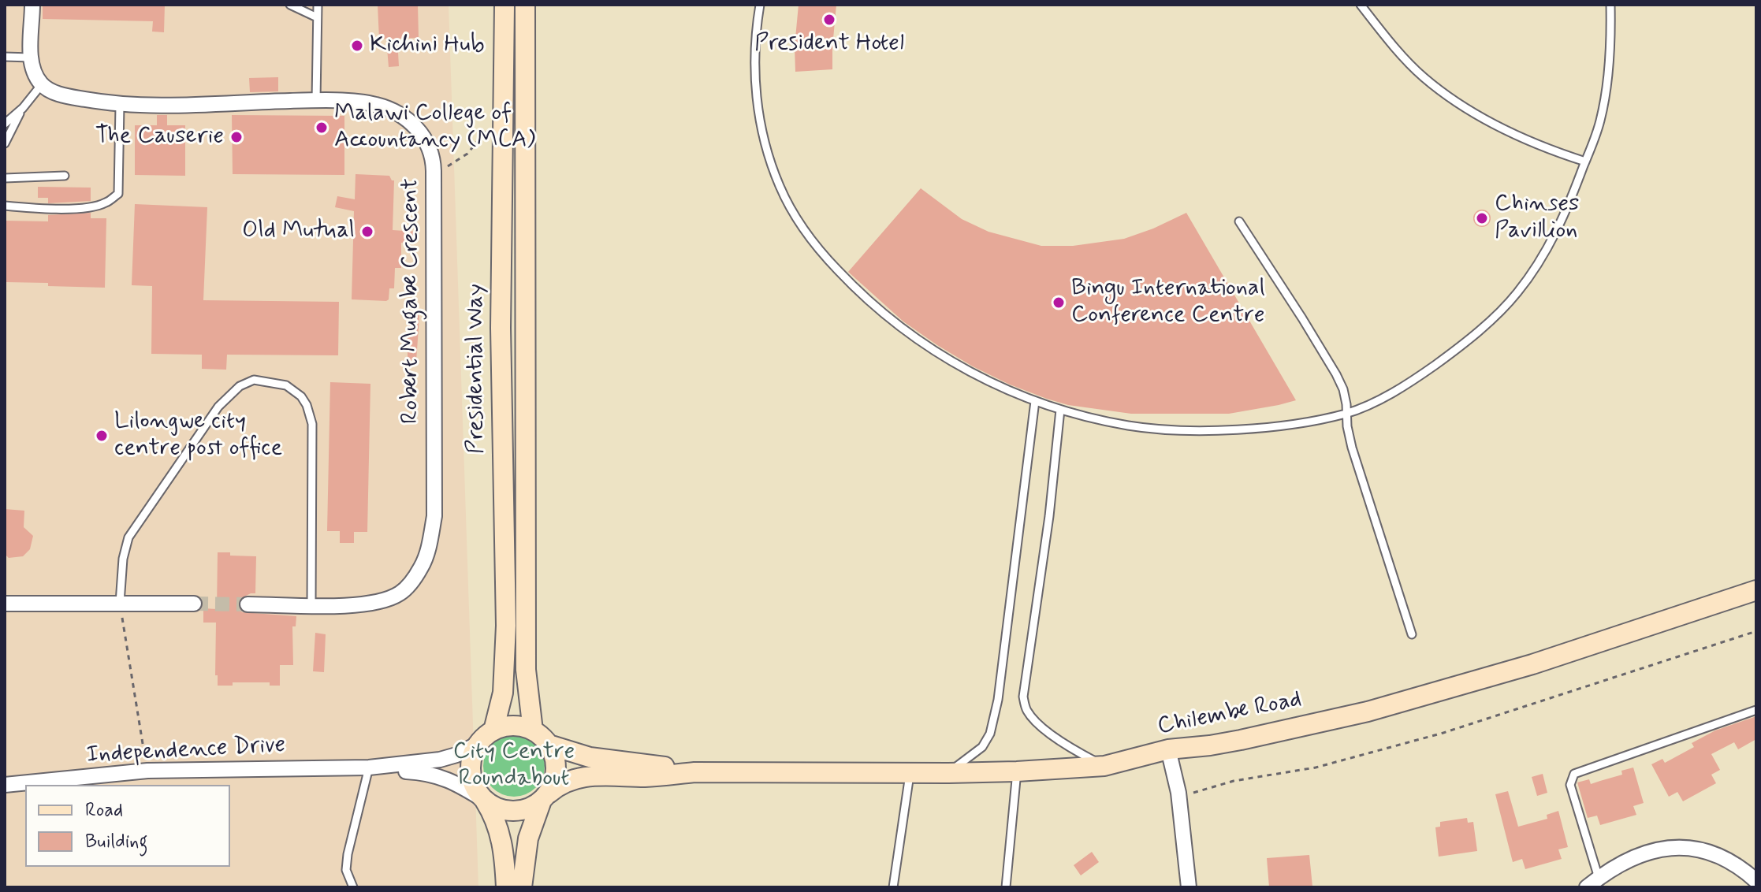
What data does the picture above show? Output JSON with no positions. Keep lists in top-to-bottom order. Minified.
{"streets":{"main road":["Presidential Way","Chilembe Road"],"street":["Robert Mugabe Crescent","Independence Drive"]},"crossings":[["Presidential Way","Independence Drive"]],"parks":["City Centre Roundabout"],"places":["President Hotel","Kichini Hub","Malawi College of Accountancy (MCA)","The Causerie","Chinses Pavillion","Old Mutual","Bingu International Conference Centre","Lilongwe city centre post office"],"legend":["Road","Building"]}
